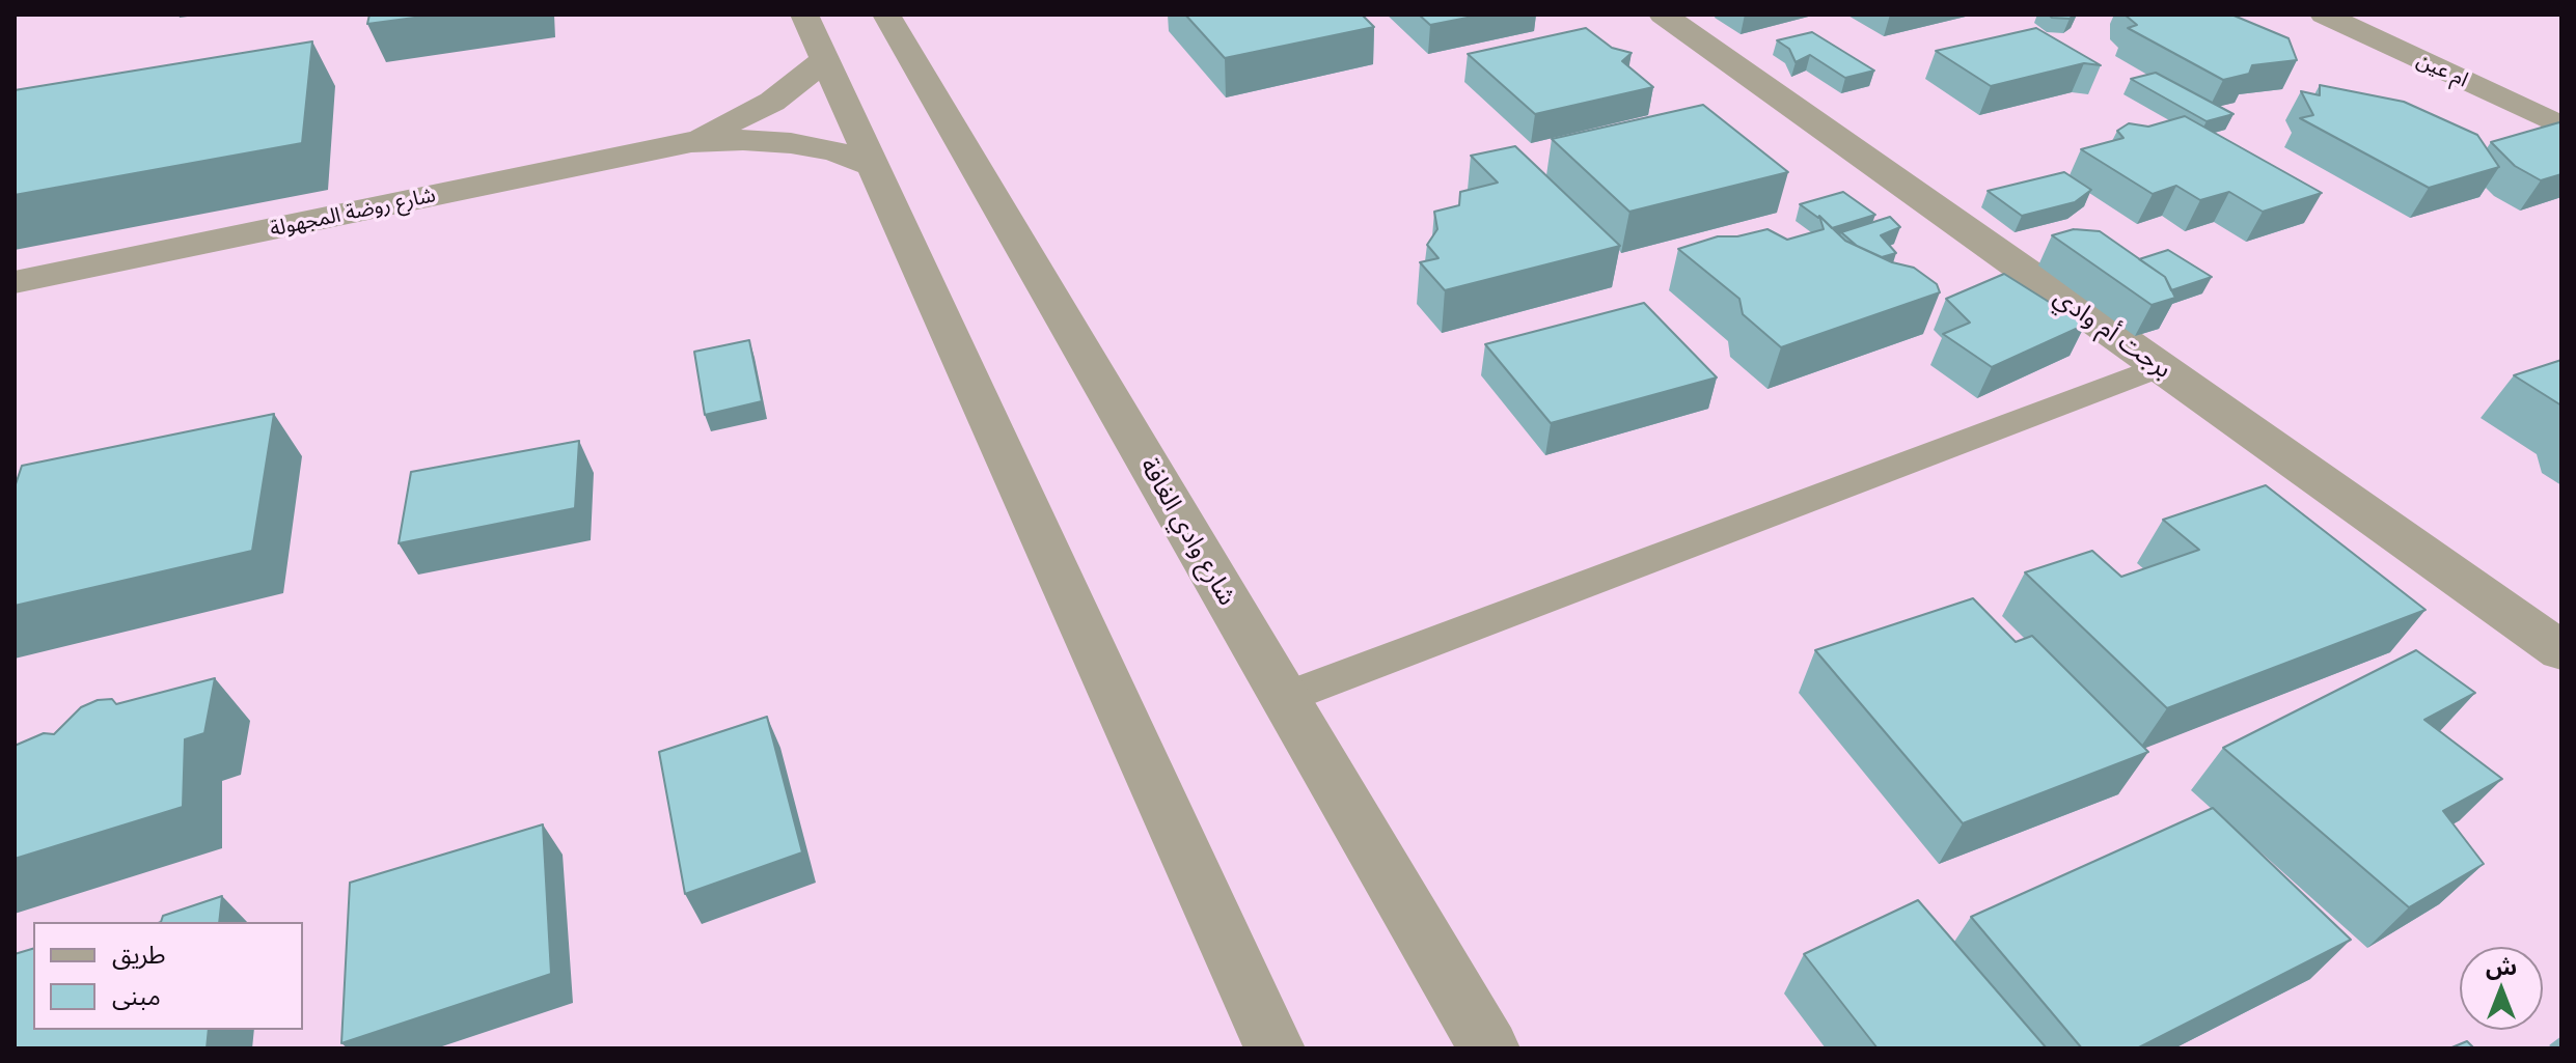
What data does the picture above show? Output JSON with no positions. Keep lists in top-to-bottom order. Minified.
{"streets":{"street":["ام عين","شارع روضة المجهولة","برجت أم وادي","شارع وادي الغافة"]},"legend":["طريق","مبنى"],"north":"top"}
